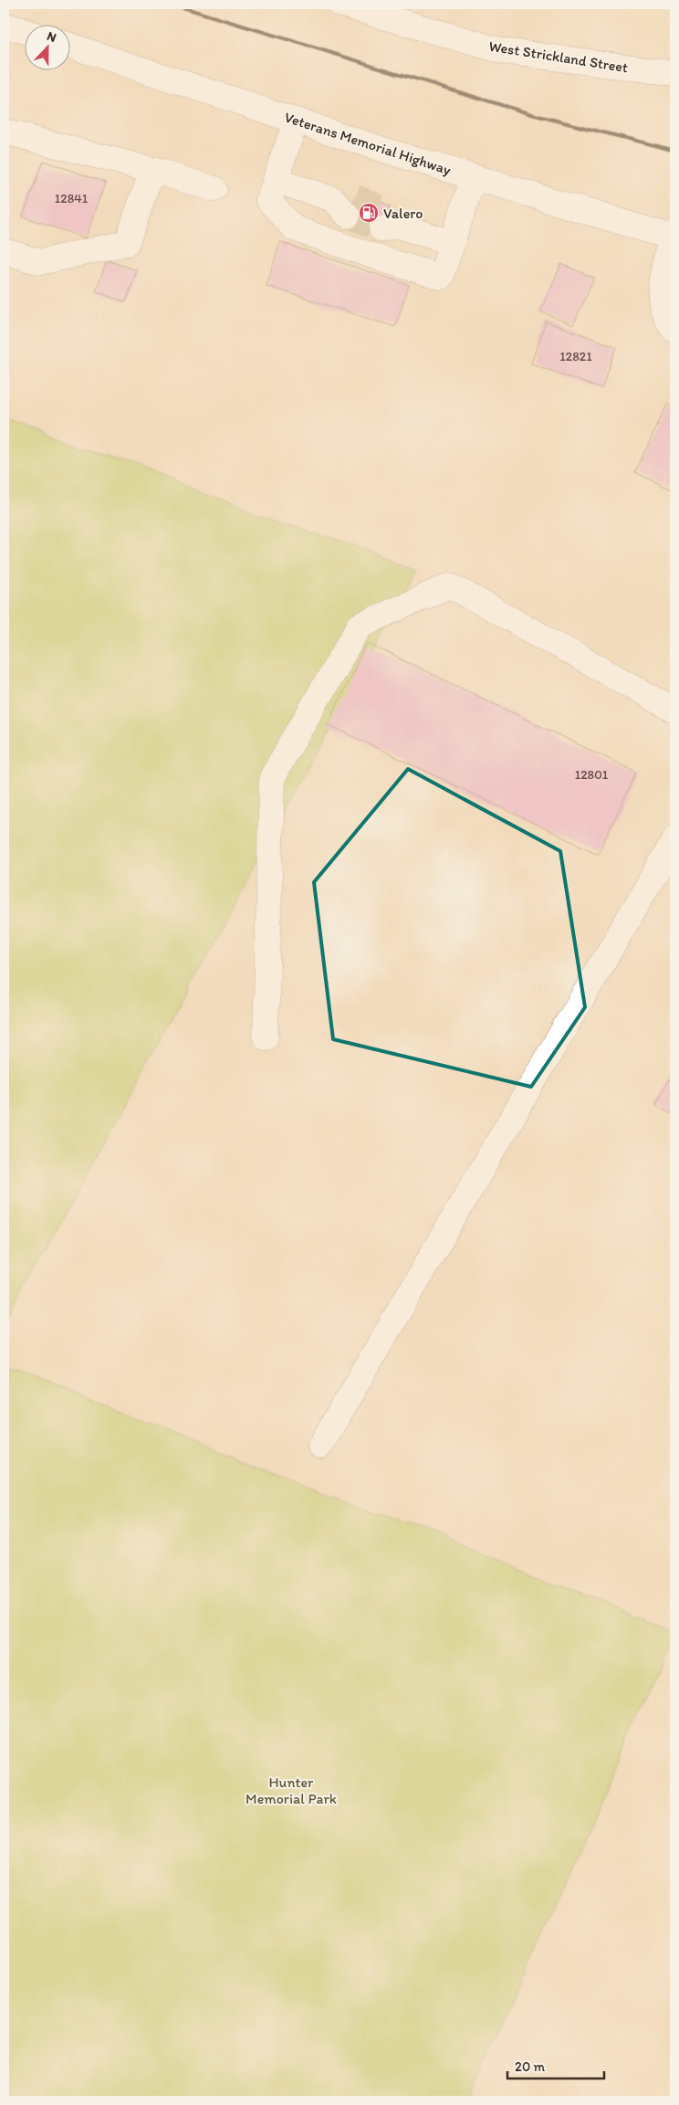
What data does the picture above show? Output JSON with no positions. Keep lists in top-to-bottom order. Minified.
{"streets":{"main road":["West Strickland Street","Veterans Memorial Highway"]},"parks":["Hunter Memorial Park"],"places":{"fuel station":["Valero"]},"house_numbers":["12841","12821","12801"],"scale_bar":"20 m","north":"top"}
